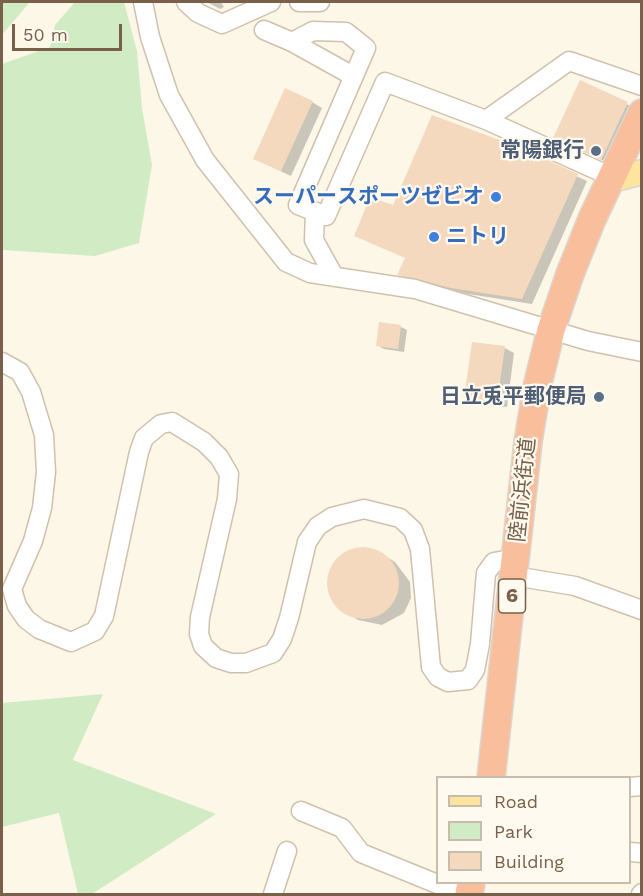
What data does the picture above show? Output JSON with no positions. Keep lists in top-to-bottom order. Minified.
{"streets":{"highway":["陸前浜街道","6"]},"places":["常陽銀行","スーパースポーツゼビオ","ニトリ","日立兎平郵便局"],"legend":["Road","Park","Building"],"scale_bar":"50 m"}
